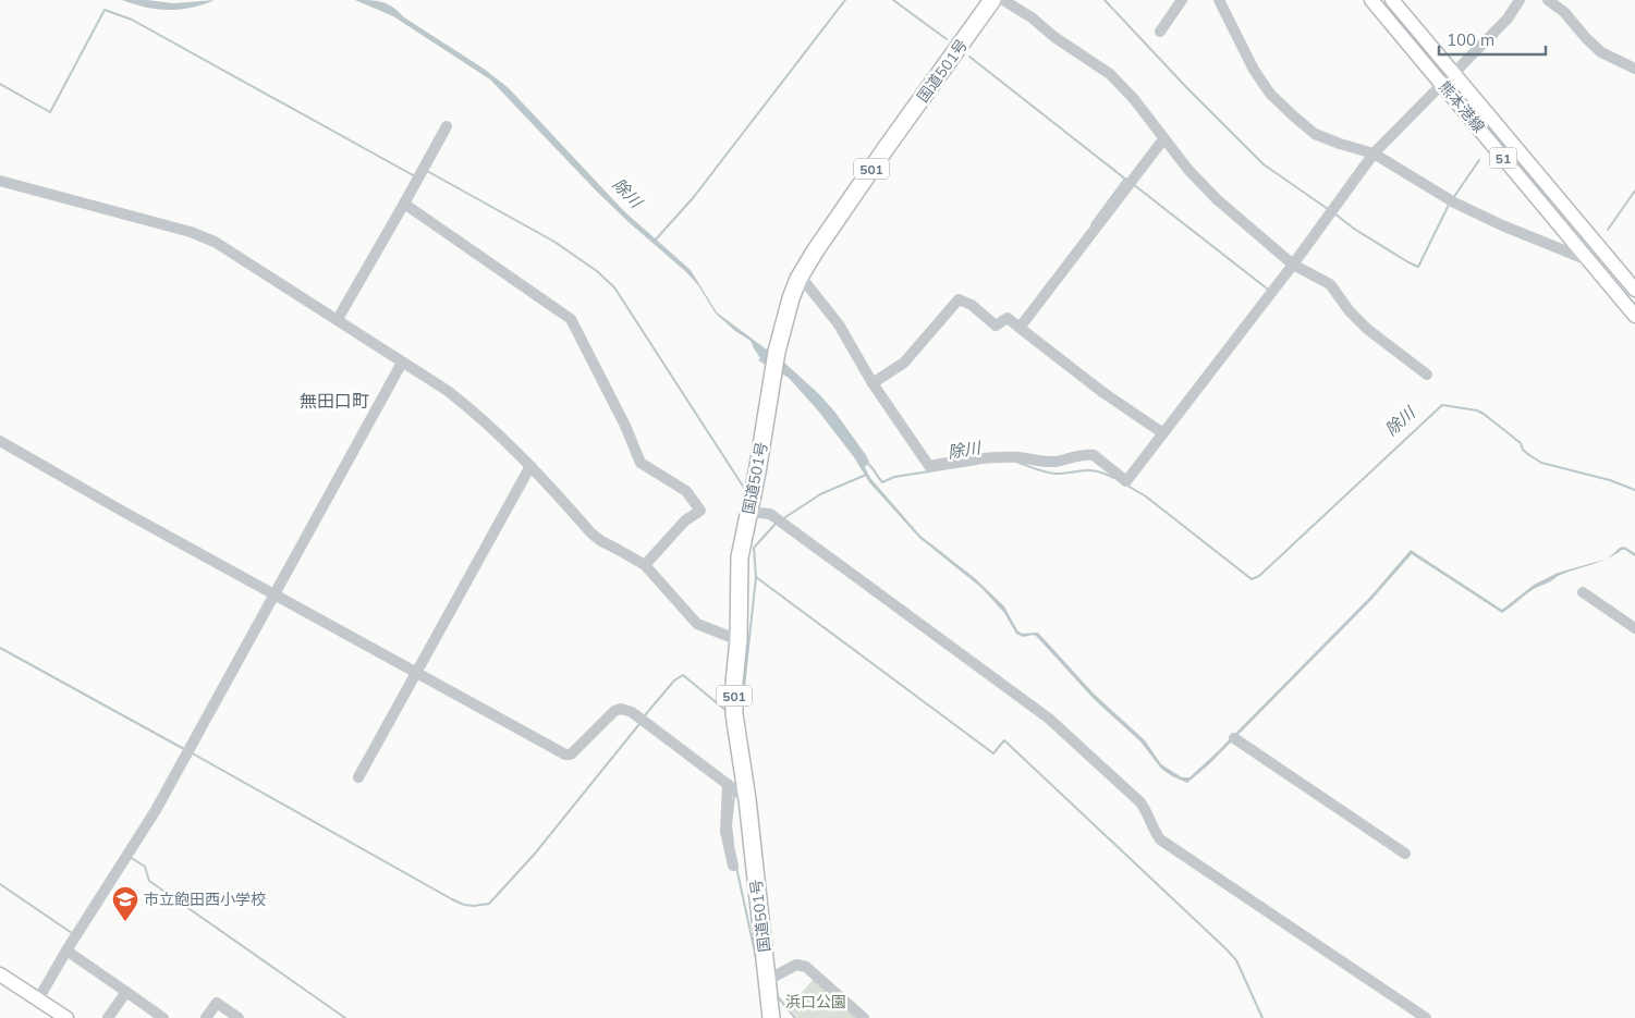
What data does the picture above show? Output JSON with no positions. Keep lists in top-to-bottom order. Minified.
{"streets":{"highway":["国道501号","501"],"main road":["熊本港線","51"]},"districts":["無田口町"],"water":["除川"],"parks":["浜口公園"],"places":{"school or university":["市立飽田西小学校"]},"scale_bar":"100 m"}
